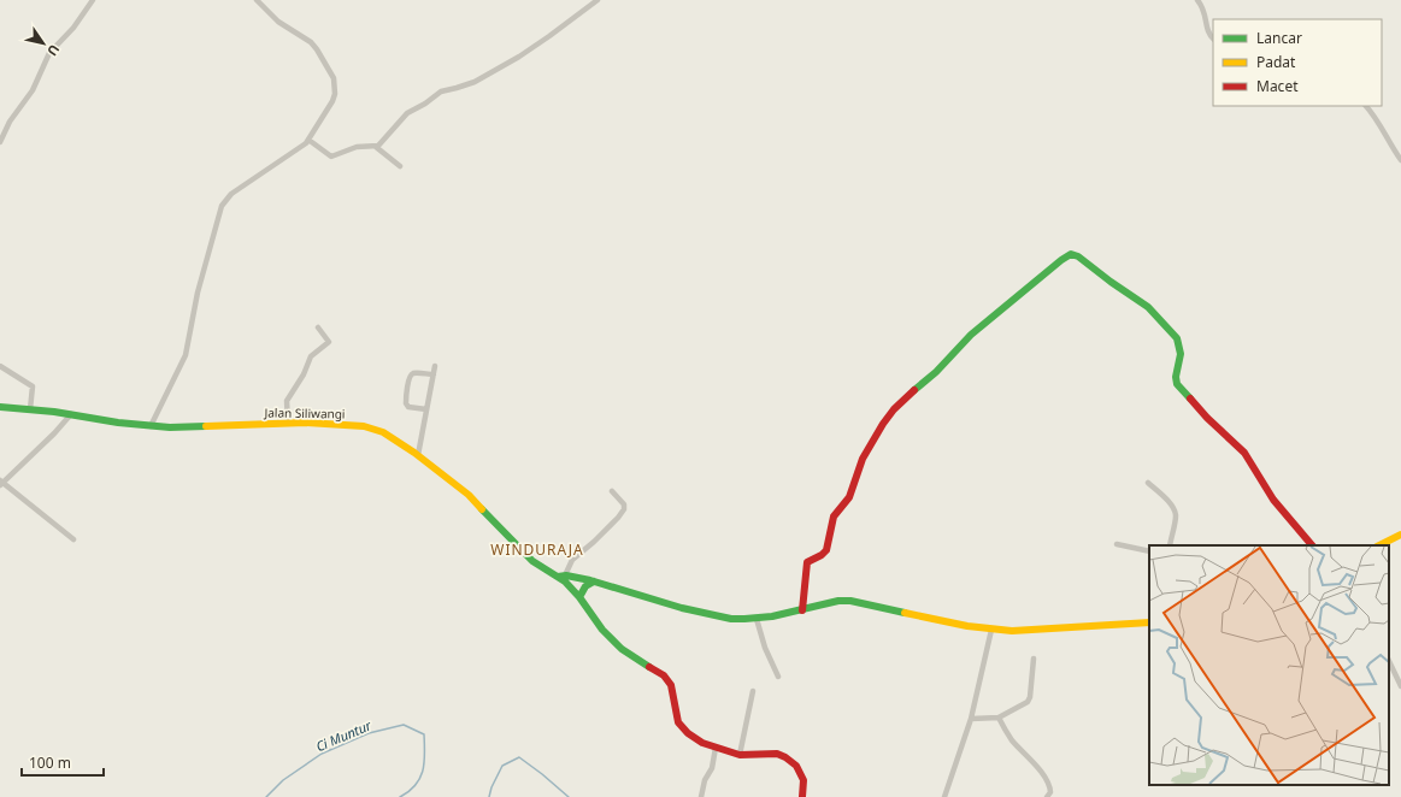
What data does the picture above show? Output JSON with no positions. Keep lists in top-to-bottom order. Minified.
{"streets":{"main road":["Jalan Siliwangi"]},"districts":["WINDURAJA"],"water":["Ci Muntur"],"legend":["Lancar","Padat","Macet"],"scale_bar":"100 m","north":"bottom right"}
